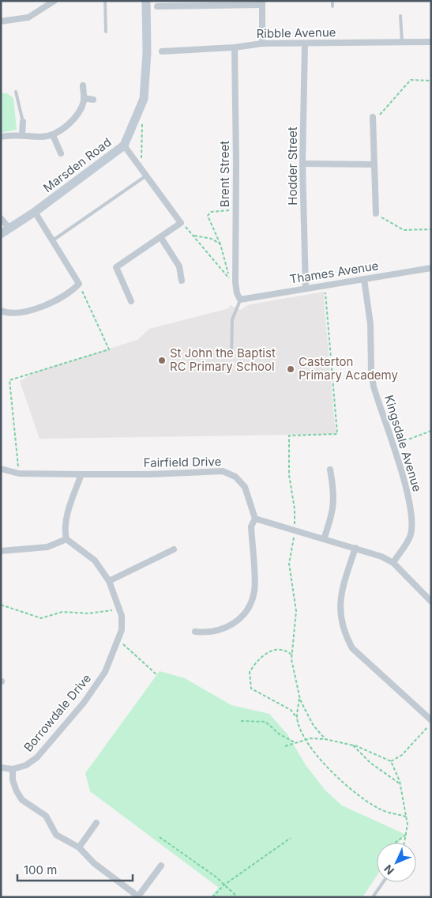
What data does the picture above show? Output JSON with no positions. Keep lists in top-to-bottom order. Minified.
{"streets":{"street":["Ribble Avenue","Marsden Road","Hodder Street","Brent Street","Thames Avenue","Kingsdale Avenue","Fairfield Drive","Borrowdale Drive"]},"crossings":[["Ribble Avenue","Hodder Street"],["Ribble Avenue","Brent Street"],["Hodder Street","Thames Avenue"],["Brent Street","Thames Avenue"],["Thames Avenue","Kingsdale Avenue"]],"places":["St John the Baptist RC Primary School","Casterton Primary Academy"],"scale_bar":"100 m","north":"bottom left"}
